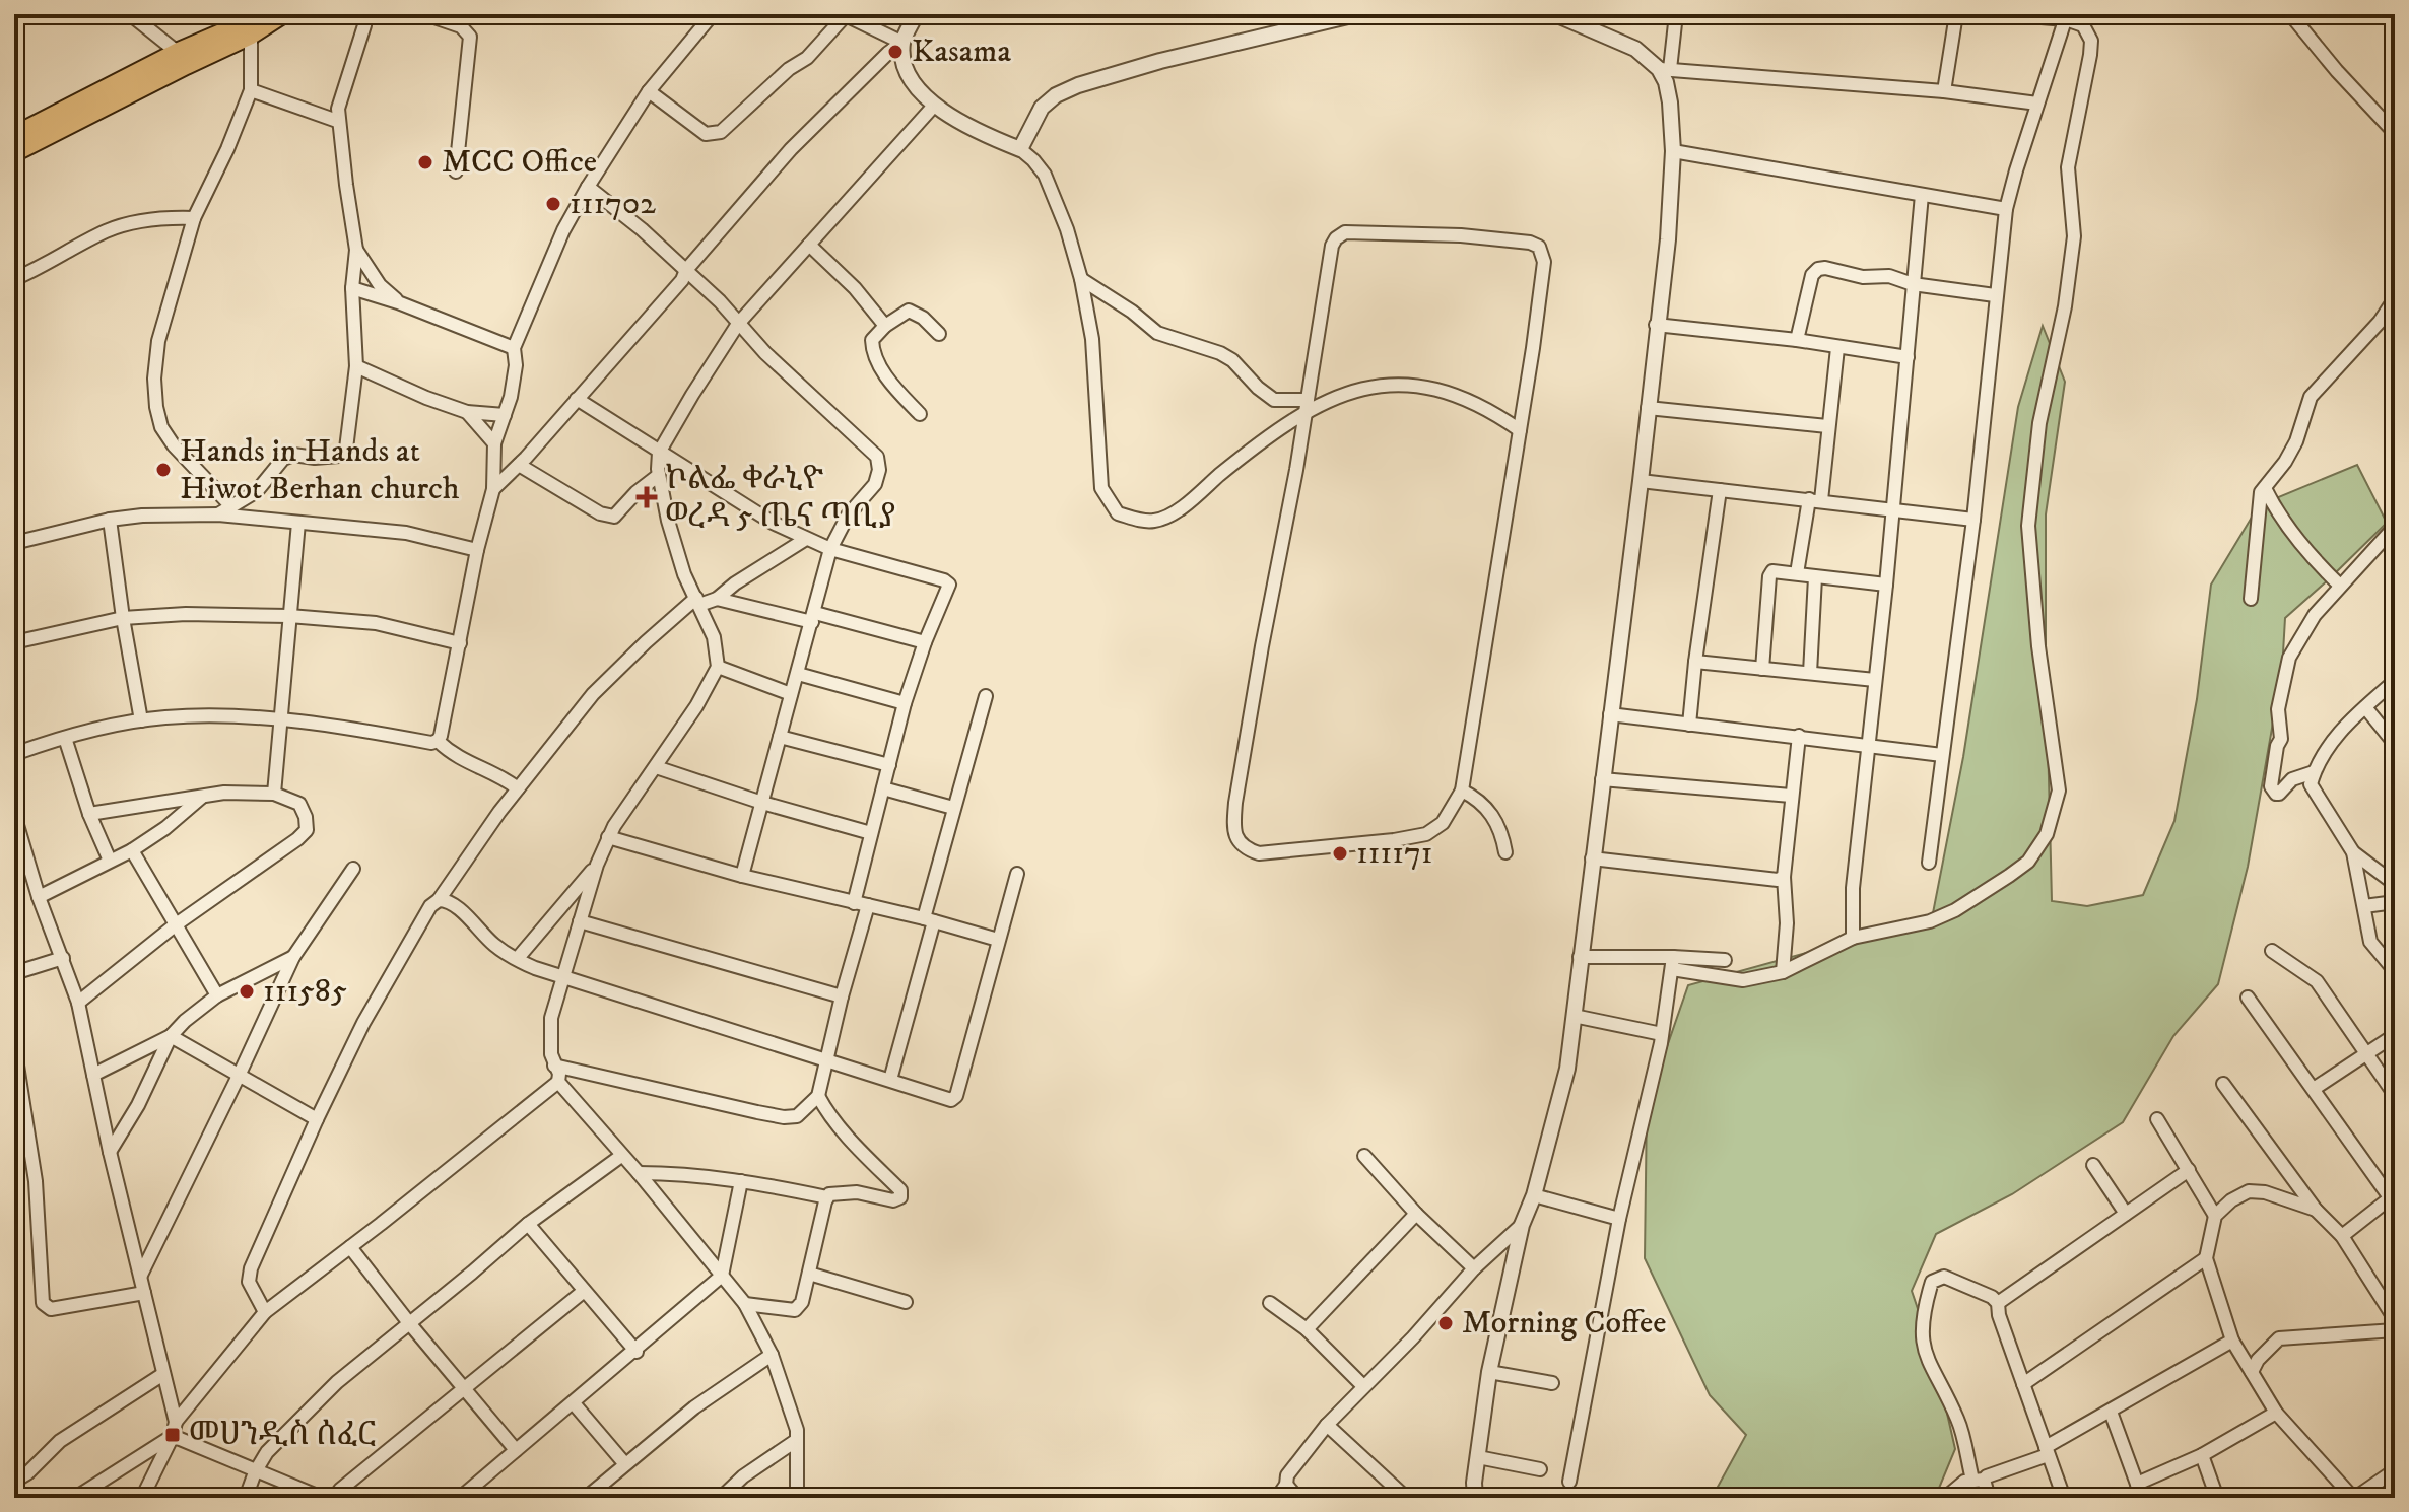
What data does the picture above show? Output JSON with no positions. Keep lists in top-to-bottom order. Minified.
{"places":{"other":["Kasama","MCC Office","111702","Hands in Hands at Hiwot Berhan church","111171","111585","Morning Coffee"],"health":["ኮልፌ ቀራኒዮ ወረዳ 5 ጤና ጣቢያ"],"transit":["መሀንዲስ ሰፈር"]}}
